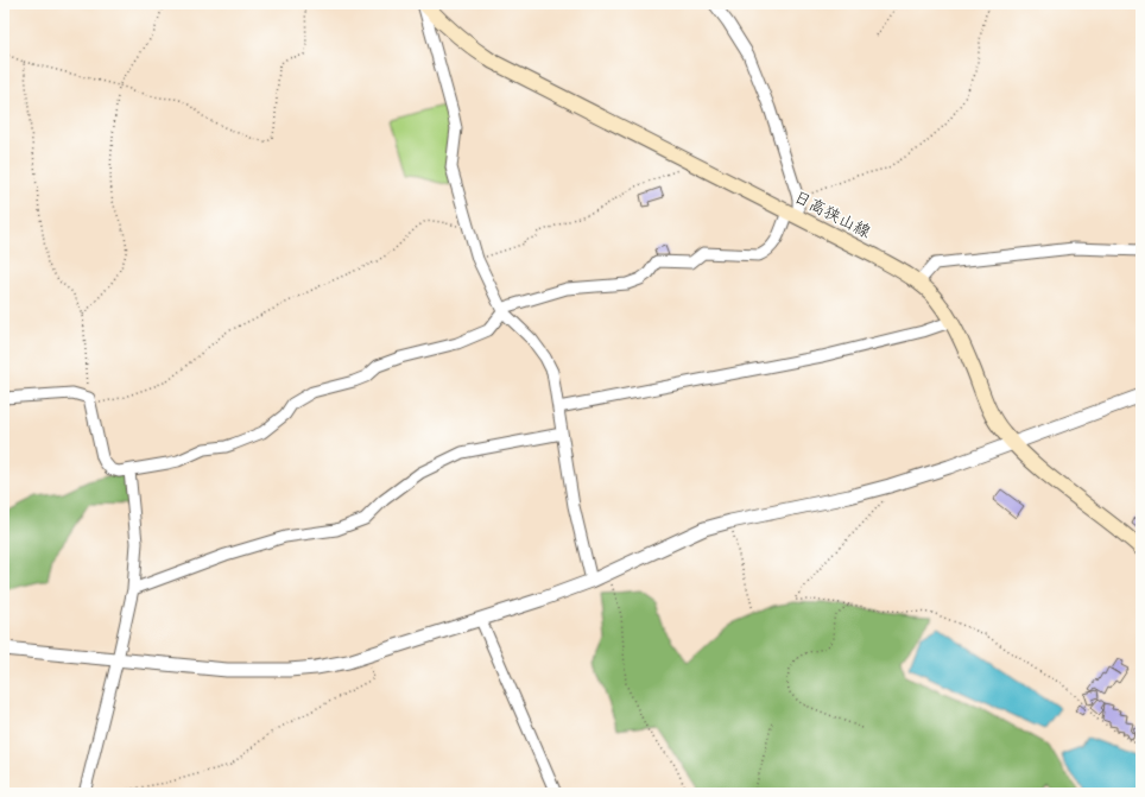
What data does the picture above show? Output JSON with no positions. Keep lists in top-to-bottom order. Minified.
{"streets":{"main road":["日高狭山線"]}}
